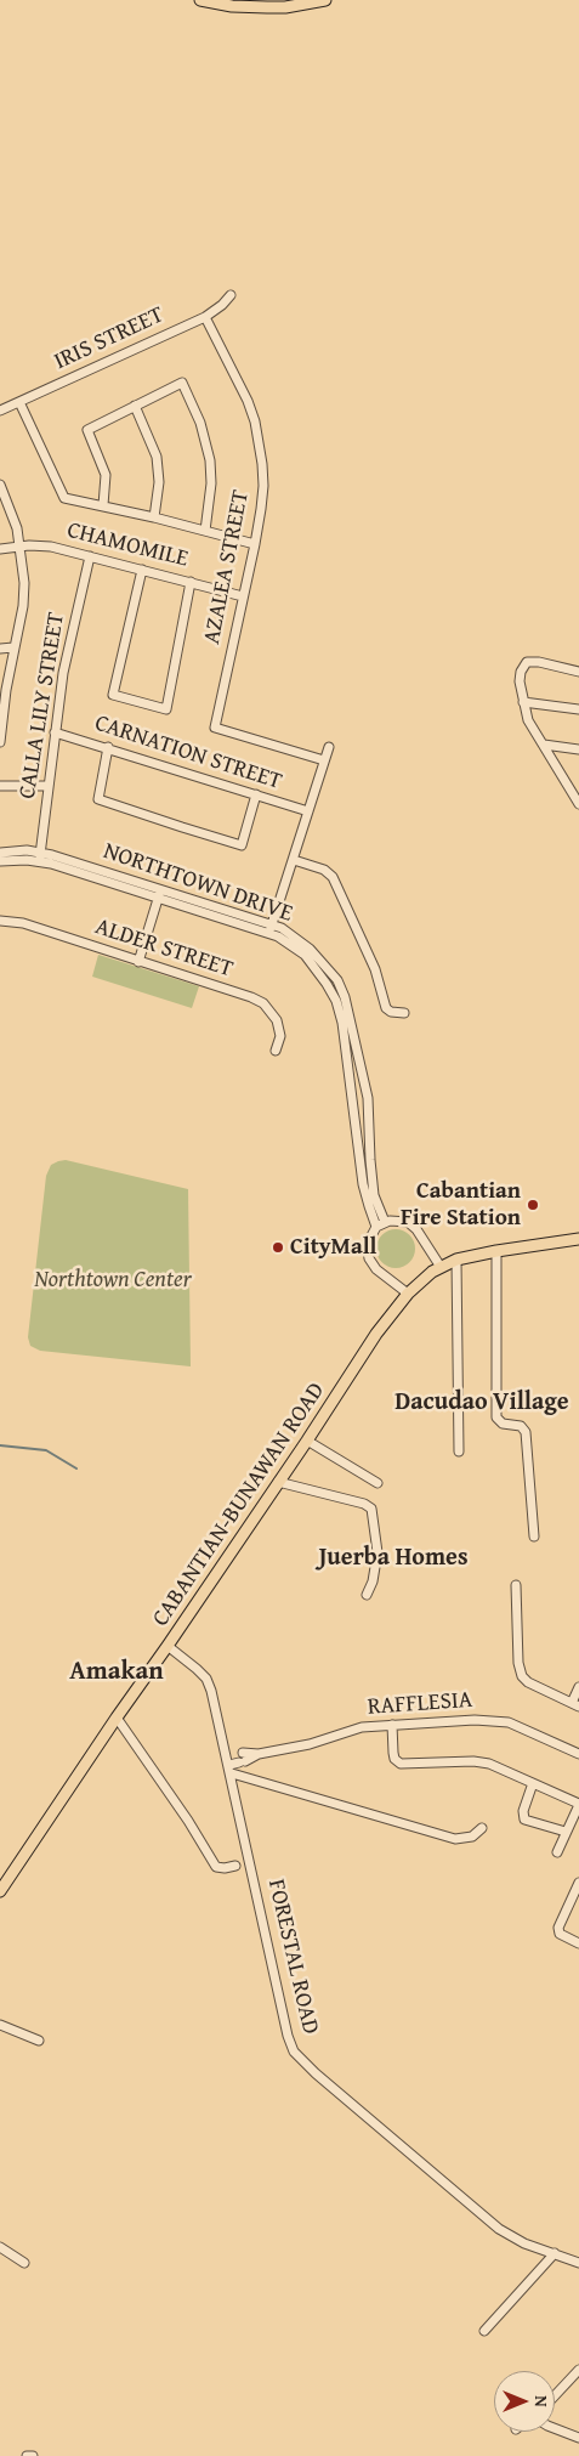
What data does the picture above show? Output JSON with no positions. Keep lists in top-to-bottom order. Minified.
{"streets":{"main road":["CABANTIAN-BUNAWAN ROAD"],"street":["IRIS STREET","CHAMOMILE","AZALEA STREET","CALLA LILY STREET","CARNATION STREET","NORTHTOWN DRIVE","ALDER STREET","RAFFLESIA","FORESTAL ROAD"]},"crossings":[["IRIS STREET","AZALEA STREET"],["CHAMOMILE","AZALEA STREET"],["CHAMOMILE","CALLA LILY STREET"],["CALLA LILY STREET","CARNATION STREET"],["CALLA LILY STREET","NORTHTOWN DRIVE"],["NORTHTOWN DRIVE","CABANTIAN-BUNAWAN ROAD"],["CABANTIAN-BUNAWAN ROAD","FORESTAL ROAD"],["RAFFLESIA","FORESTAL ROAD"]],"districts":["Dacudao Village","Juerba Homes","Amakan"],"parks":["Northtown Center"],"places":["Cabantian Fire Station","CityMall"],"north":"right"}
